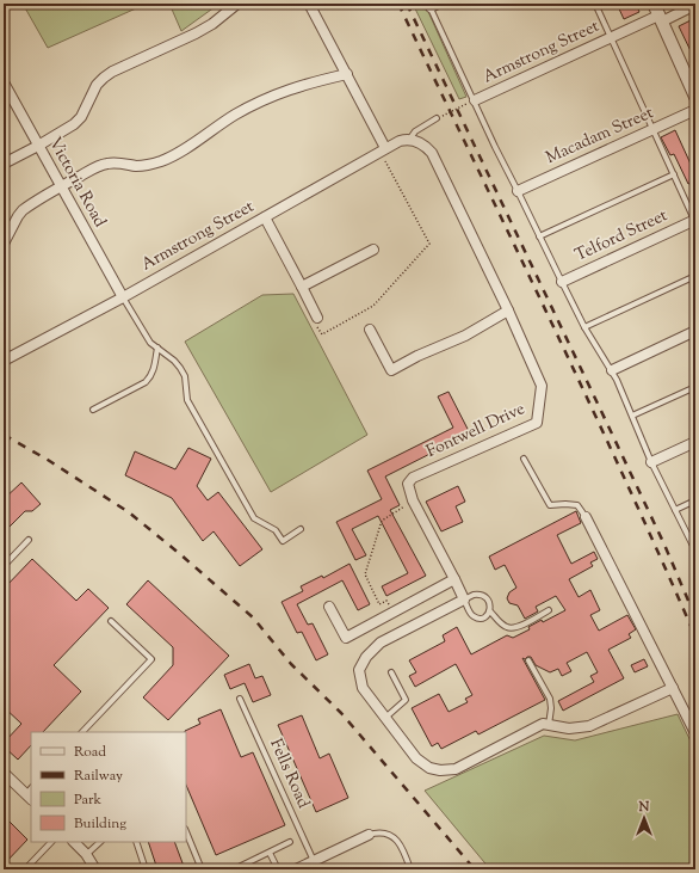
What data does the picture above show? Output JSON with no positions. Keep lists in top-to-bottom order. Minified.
{"streets":{"street":["Armstrong Street","Macadam Street","Victoria Road","Telford Street","Fontwell Drive"],"lane":["Fells Road"]},"crossings":[["Armstrong Street","Victoria Road"],["Armstrong Street","Fontwell Drive"]],"legend":["Road","Railway","Park","Building"],"north":"top"}
